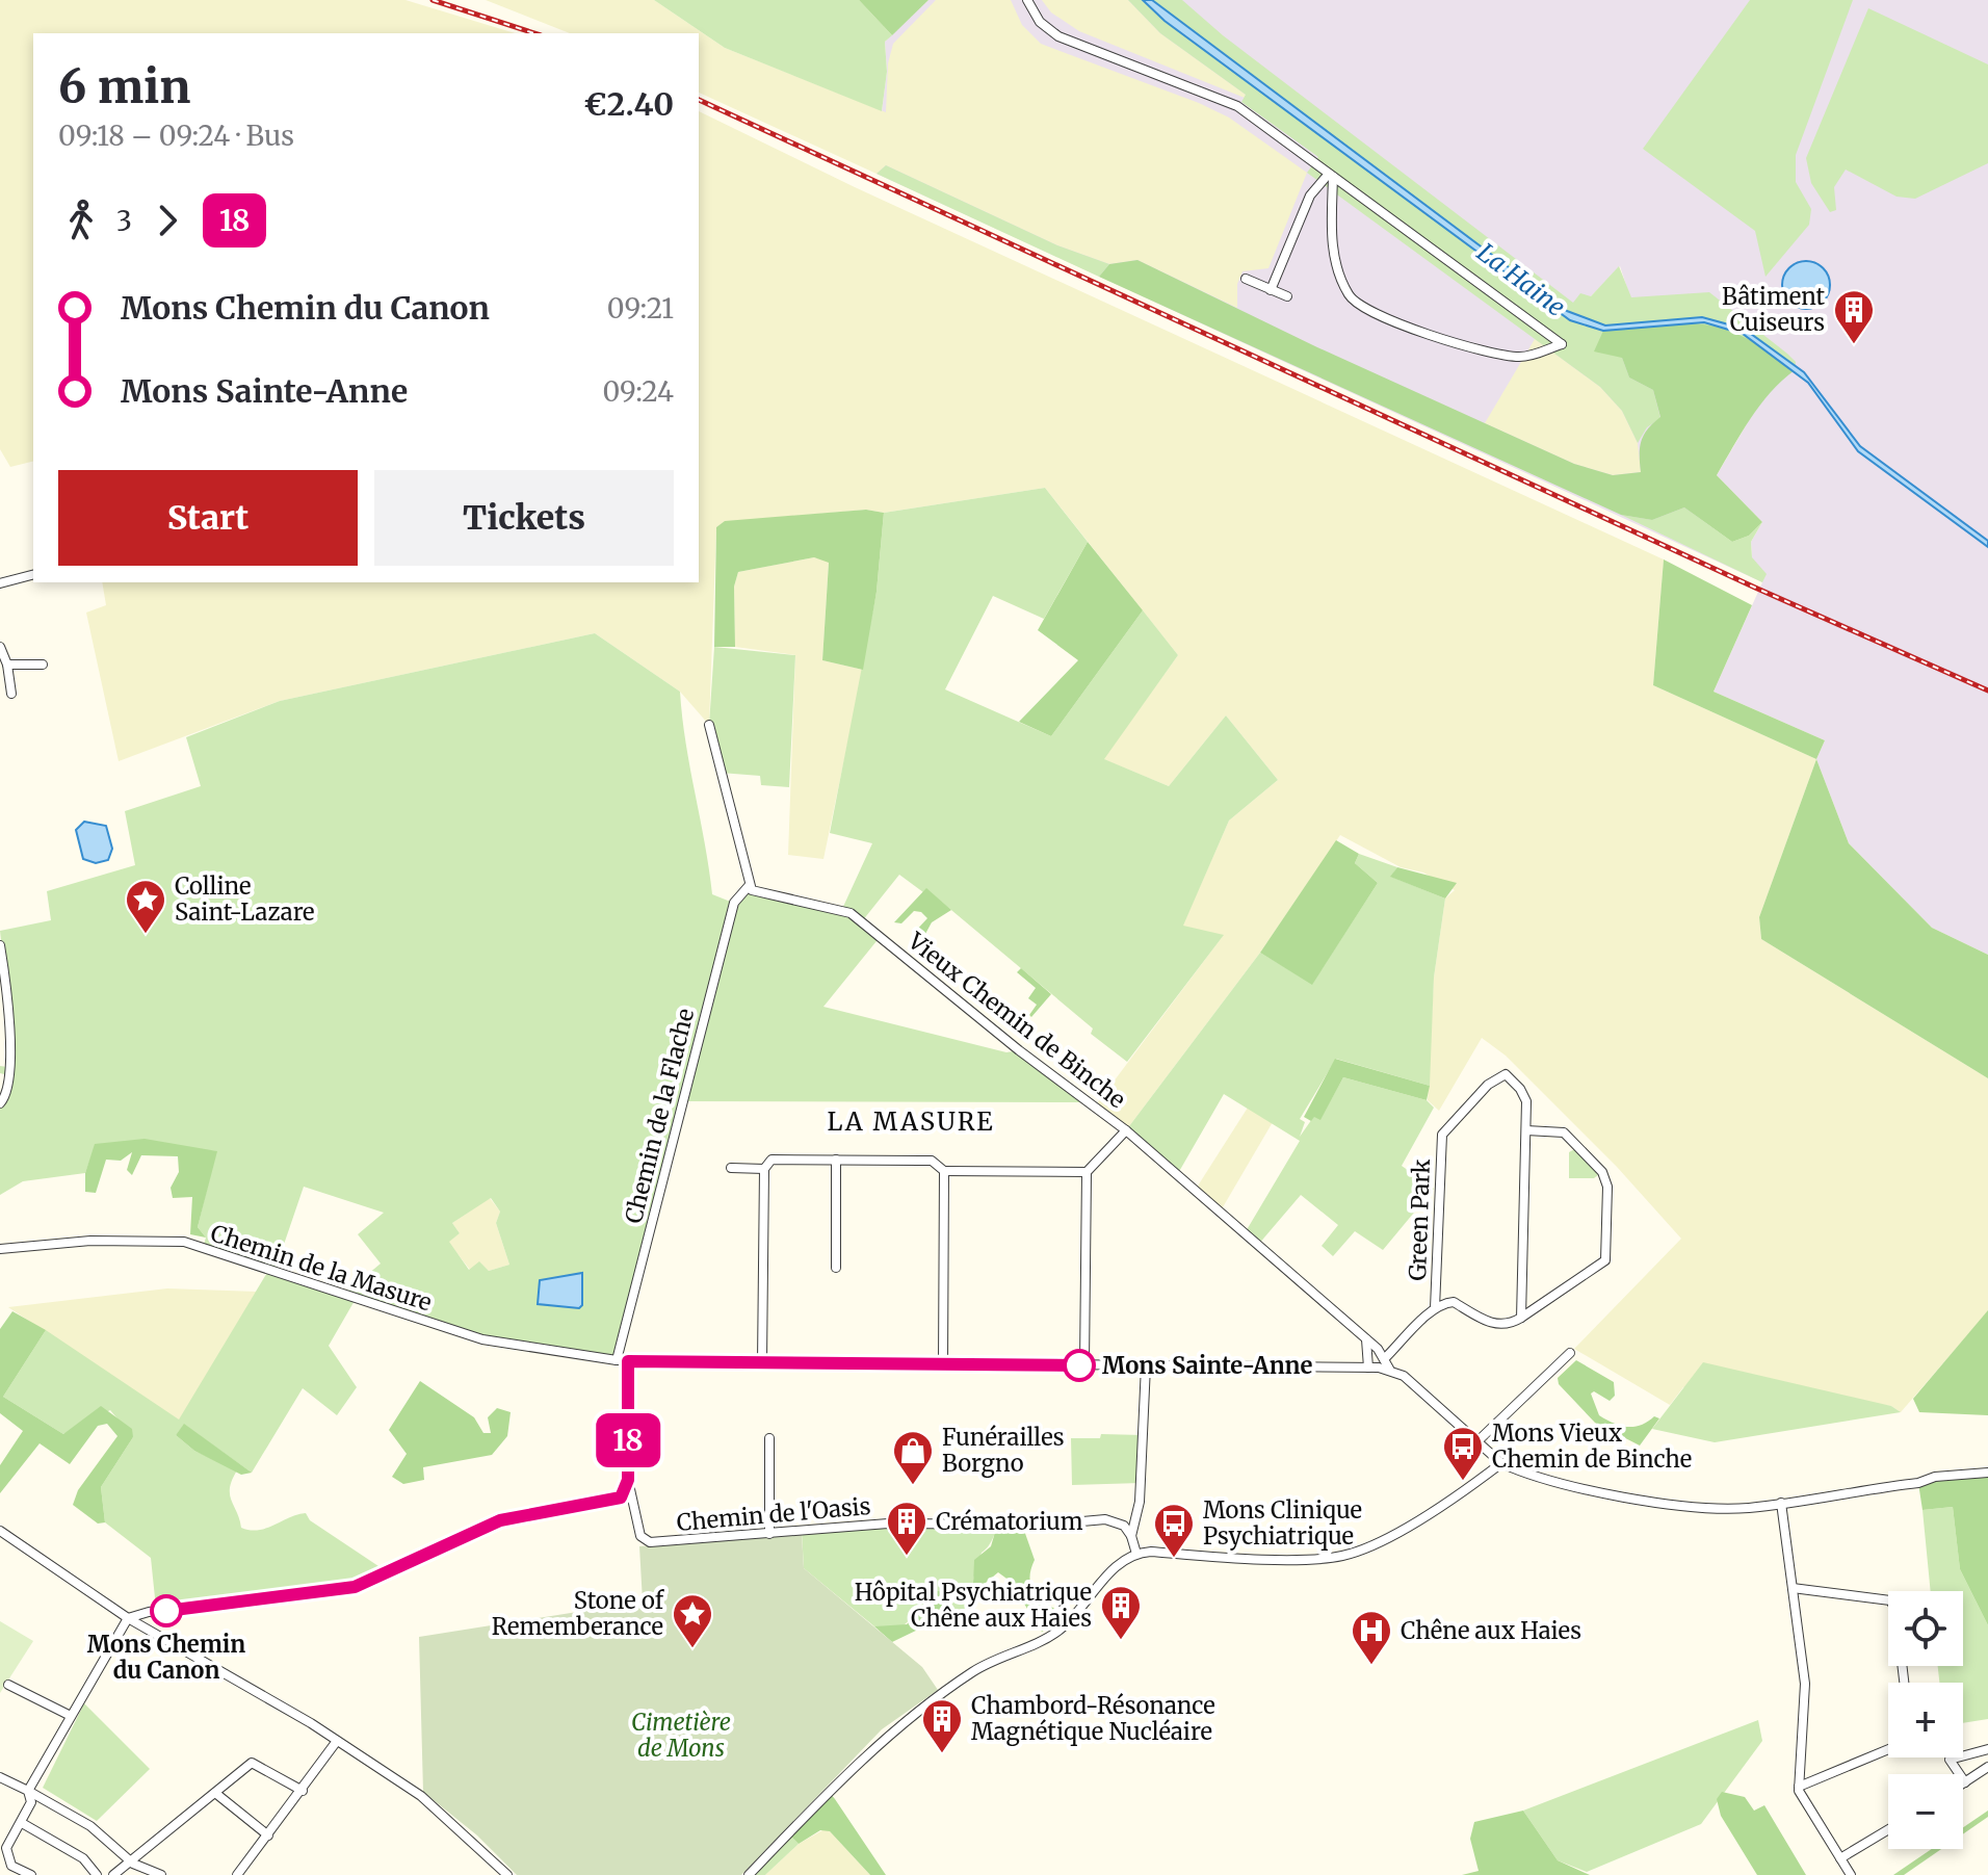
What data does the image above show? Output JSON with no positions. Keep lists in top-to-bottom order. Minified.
{"streets":{"street":["Vieux Chemin de Binche","Chemin de la Flache","Green Park","Chemin de la Masure","Chemin de l'Oasis"]},"crossings":[["Vieux Chemin de Binche","Chemin de la Flache"],["Vieux Chemin de Binche","Green Park"],["Vieux Chemin de Binche","Chemin de la Masure"],["Chemin de la Flache","Chemin de la Masure"],["Chemin de la Masure","Chemin de l'Oasis"]],"districts":["LA MASURE"],"water":["La Haine"],"parks":["Cimetière de Mons"],"places":{"building":["Bâtiment Cuiseurs","Crématorium","Hôpital Psychiatrique Chêne aux Haies","Chambord-Résonance Magnétique Nucléaire"],"place":["Colline Saint-Lazare","Stone of Rememberance"],"other":["Mons Sainte-Anne","Mons Chemin du Canon"],"bus stop":["Mons Vieux Chemin de Binche","Mons Clinique Psychiatrique"],"shop":["Funérailles Borgno"],"hospital":["Chêne aux Haies"]},"lines":["bus line 18"],"page":{"on_map":"18","heading":["6 min","09:18 – 09:24 · Bus","€2.40"],"legs":["3","18"],"list":[{"name":"Mons Chemin du Canon","value":"09:21"},{"name":"Mons Sainte-Anne","value":"09:24"}],"buttons":["Start","Tickets"],"map_buttons":["+","−"]}}
